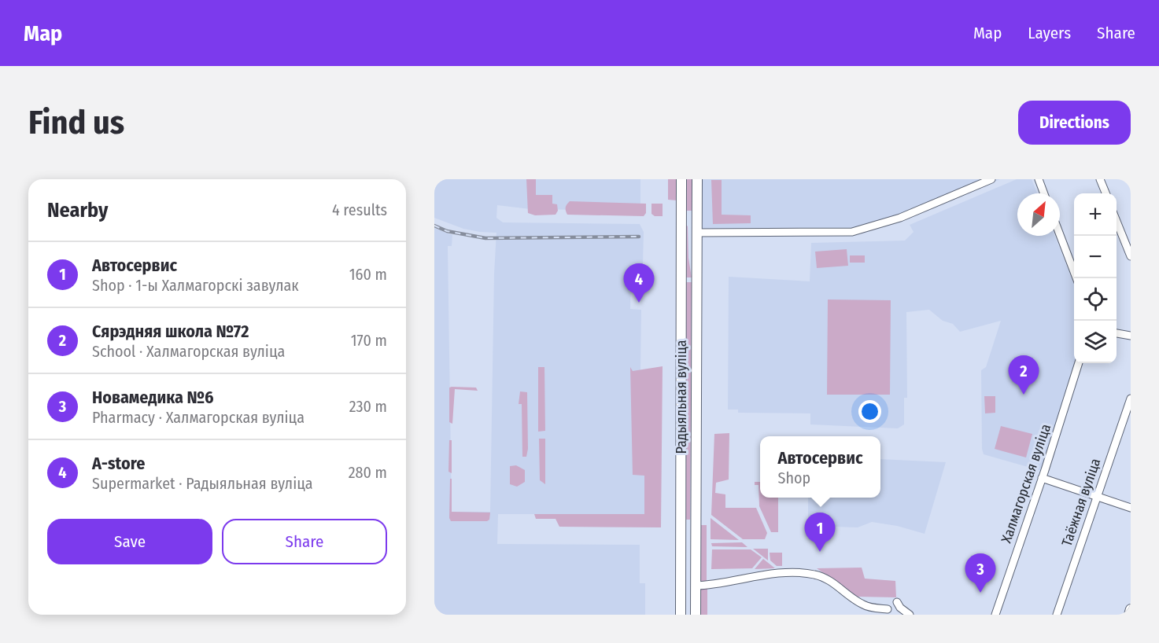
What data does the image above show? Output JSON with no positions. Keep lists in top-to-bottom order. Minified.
{"streets":{"main road":["Радыяльная вуліца"],"street":["Халмагорская вуліца","Таёжная вуліца"]},"north":"top right","page":{"header":"Map","nav":["Map","Layers","Share"],"buttons":["Directions",["Save","Share"]],"title":"Find us","heading":["Nearby","4 results"],"map_buttons":["+","−"],"list":[{"mark":"1","name":"Автосервис","note":"Shop · 1-ы Халмагорскі завулак","value":"160 m"},{"mark":"2","name":"Сярэдняя школа №72","note":"School · Халмагорская вуліца","value":"170 m"},{"mark":"3","name":"Новамедика №6","note":"Pharmacy · Халмагорская вуліца","value":"230 m"},{"mark":"4","name":"А-store","note":"Supermarket · Радыяльная вуліца","value":"280 m"}],"pins":["4","2","1","3"],"popup":["Автосервис","Shop"]}}
